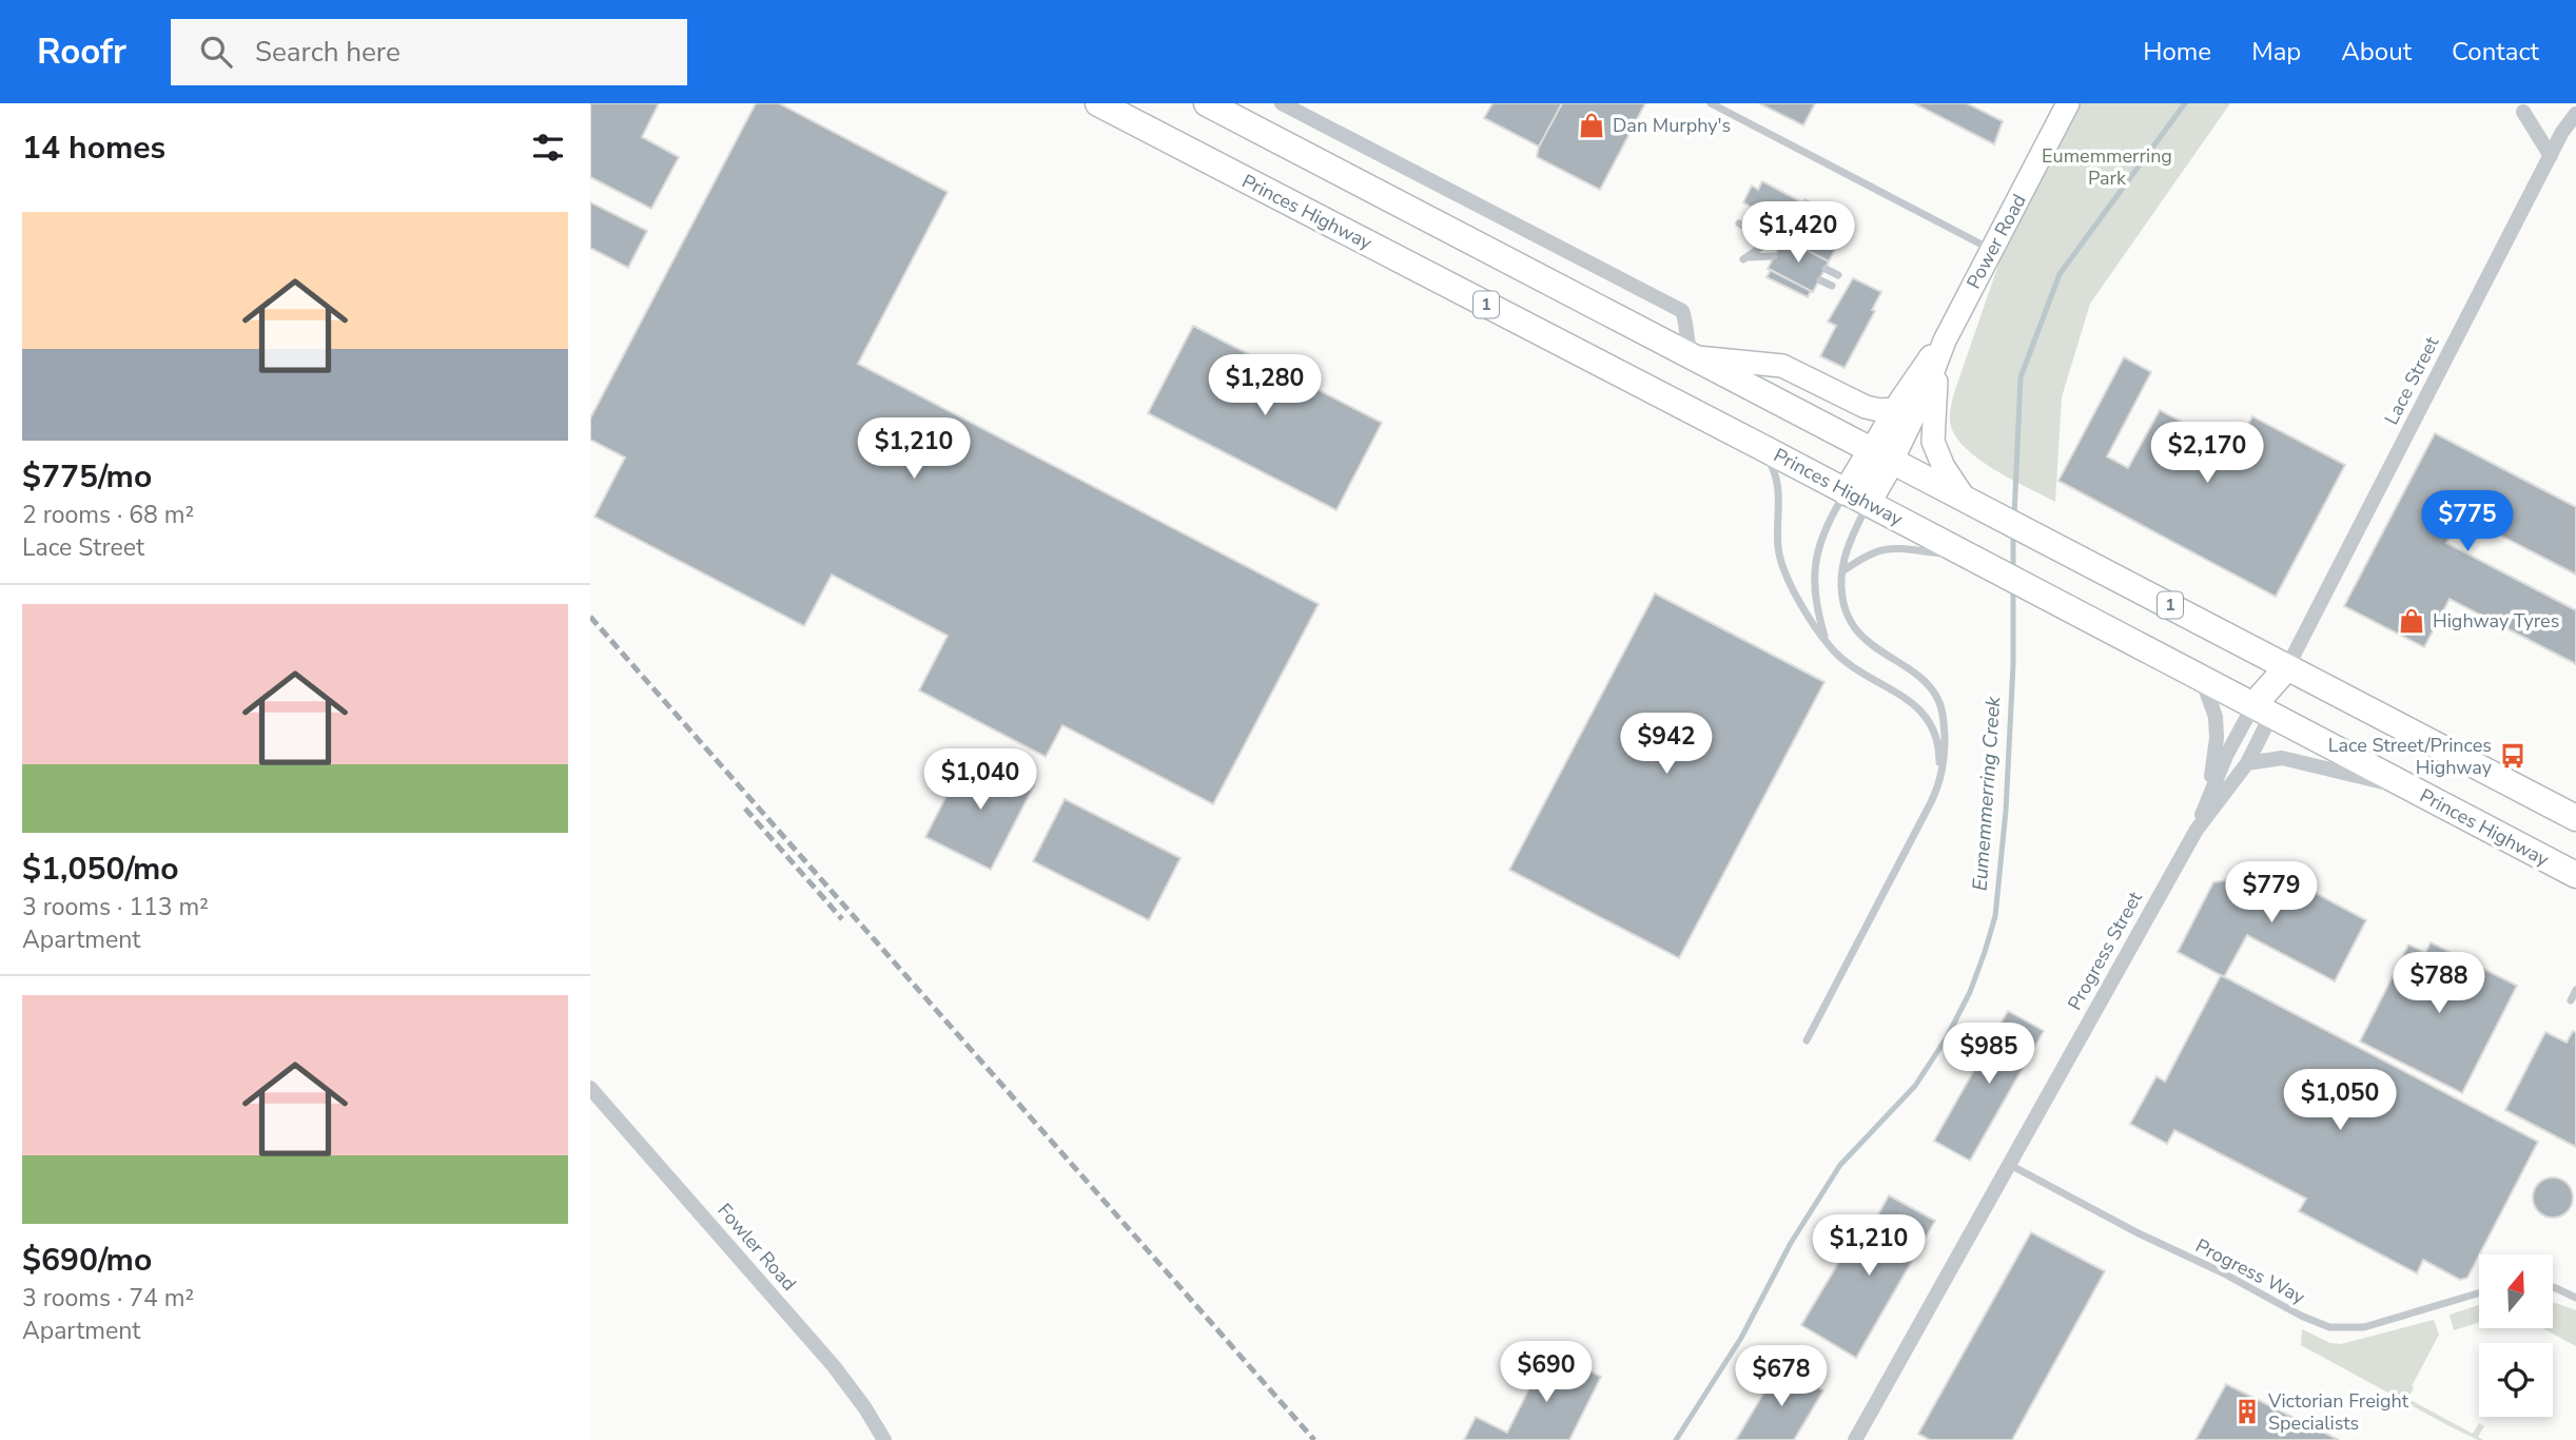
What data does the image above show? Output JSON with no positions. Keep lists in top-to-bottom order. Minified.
{"streets":{"highway":["Princes Highway","1"],"main road":["Power Road"],"street":["Lace Street","Progress Street","Fowler Road"],"lane":["Progress Way"]},"crossings":[["Princes Highway","Progress Street"],["Power Road","1"],["1","Lace Street"],["Progress Street","Progress Way"]],"water":["Eumemmerring Creek"],"parks":["Eumemmerring Park"],"places":{"shop":["Dan Murphy's","Highway Tyres"],"bus stop":["Lace Street/Princes Highway"],"building":["Victorian Freight Specialists"]},"north":"top","page":{"header":"Roofr","search":"Search here","nav":["Home","Map","About","Contact"],"heading":"14 homes","list":[{"name":"$775/mo","note":"2 rooms · 68 m² · Lace Street"},{"name":"$1,050/mo","note":"3 rooms · 113 m² · Apartment"},{"name":"$690/mo","note":"3 rooms · 74 m² · Apartment"}],"price":["$1,420","$1,280","$1,210","$2,170","$775","$942","$1,040","$779","$788","$985","$1,050","$1,210","$690","$678"]}}
